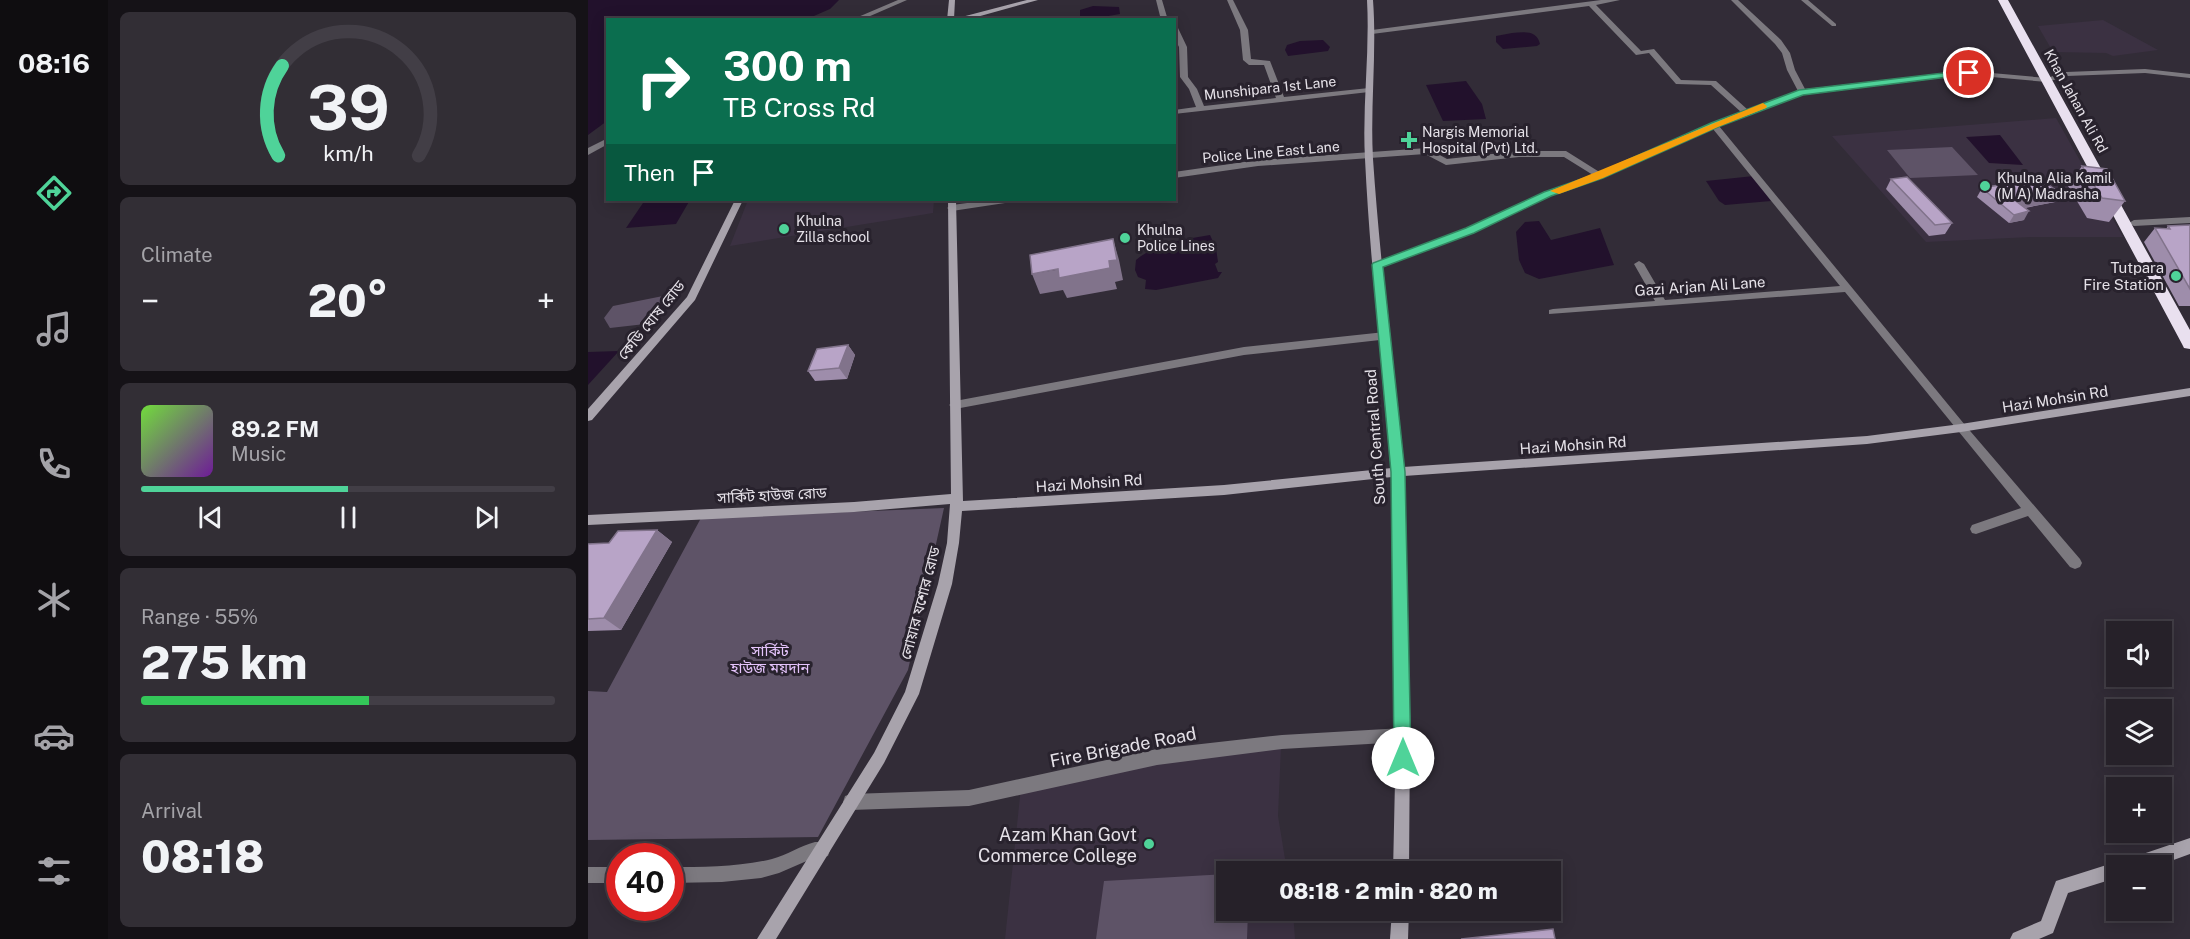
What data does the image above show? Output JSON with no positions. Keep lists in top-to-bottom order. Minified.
{"streets":{"highway":["Khan Jahan Ali Rd"],"street":["Munshipara 1st Lane","Police Line East Lane","Gazi Arjan Ali Lane","কেডি ঘোষ রোড","Hazi Mohsin Rd","South Central Road","সার্কিট হাউজ রোড","লোয়ার যশোর রোড","Fire Brigade Road"]},"crossings":[["Munshipara 1st Lane","South Central Road"],["Police Line East Lane","South Central Road"],["Hazi Mohsin Rd","South Central Road"],["Hazi Mohsin Rd","সার্কিট হাউজ রোড"],["Hazi Mohsin Rd","লোয়ার যশোর রোড"],["South Central Road","Fire Brigade Road"],["সার্কিট হাউজ রোড","লোয়ার যশোর রোড"],["লোয়ার যশোর রোড","Fire Brigade Road"]],"parks":["সার্কিট হাউজ ময়দান"],"places":{"health":["Nargis Memorial Hospital (Pvt) Ltd."],"other":["Khulna Alia Kamil (M A) Madrasha","Khulna Zilla school","Khulna Police Lines","Tutpara Fire Station","Azam Khan Govt Commerce College"]},"page":{"tabs":"08:16","turn":["300 m","TB Cross Rd"],"then":"Then","tile":["Climate",["Range · 55%","275 km"],["Arrival","08:18"]],"heat":["−","20°","+"],"song":["89.2 FM","Music"],"map_buttons":["+","−"],"limit":"40","trip":"08:18 · 2 min · 820 m","gauge":["39","km/h"]}}
